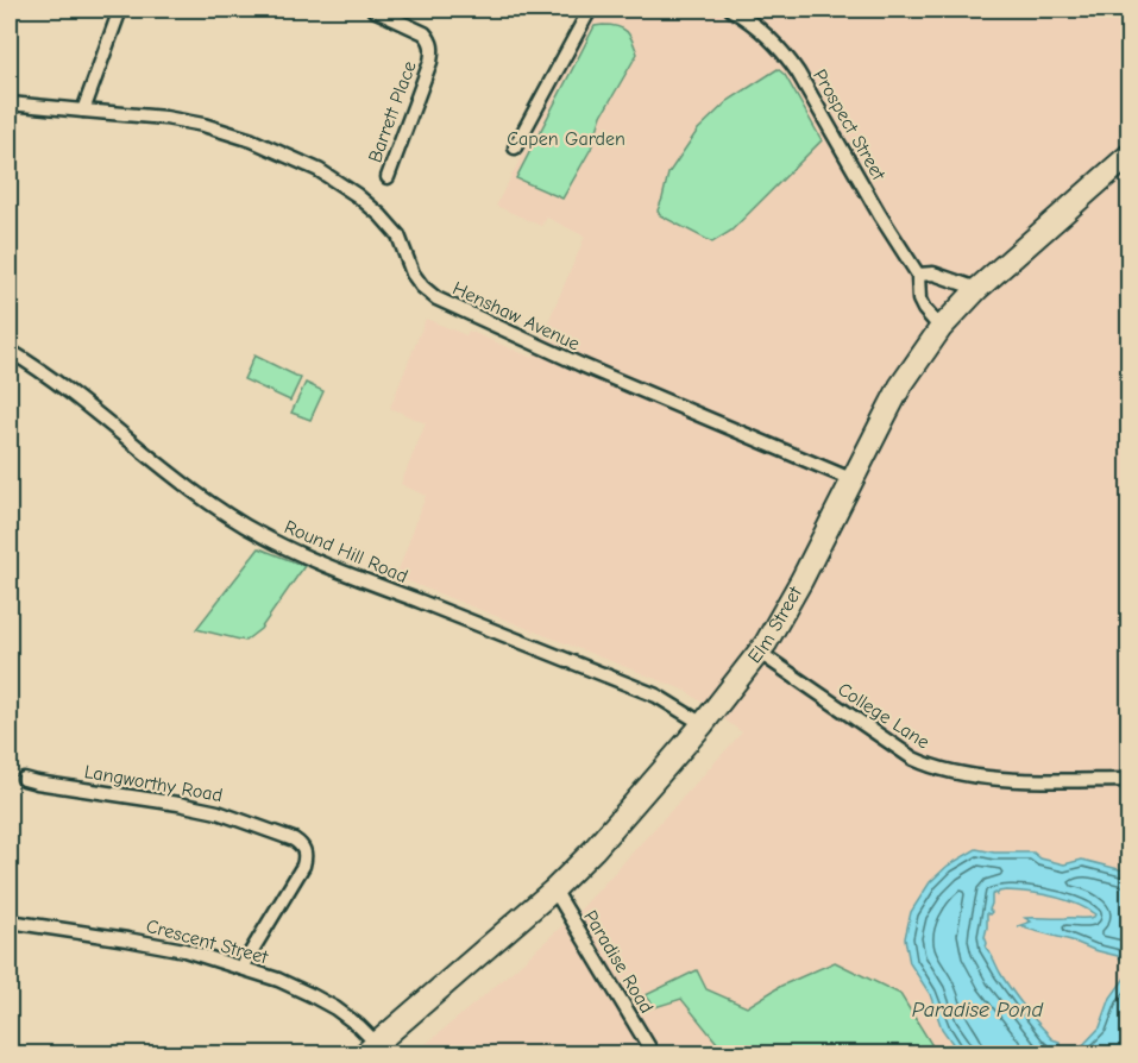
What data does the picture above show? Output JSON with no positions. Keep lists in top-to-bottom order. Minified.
{"streets":{"highway":["Elm Street"],"street":["Barrett Place","Prospect Street","Henshaw Avenue","Round Hill Road","College Lane","Langworthy Road","Crescent Street","Paradise Road"]},"crossings":[["Prospect Street","Elm Street"],["Henshaw Avenue","Elm Street"],["Round Hill Road","Elm Street"],["Elm Street","College Lane"],["Elm Street","Crescent Street"],["Elm Street","Paradise Road"],["Langworthy Road","Crescent Street"]],"water":["Paradise Pond"],"parks":["Capen Garden"]}
